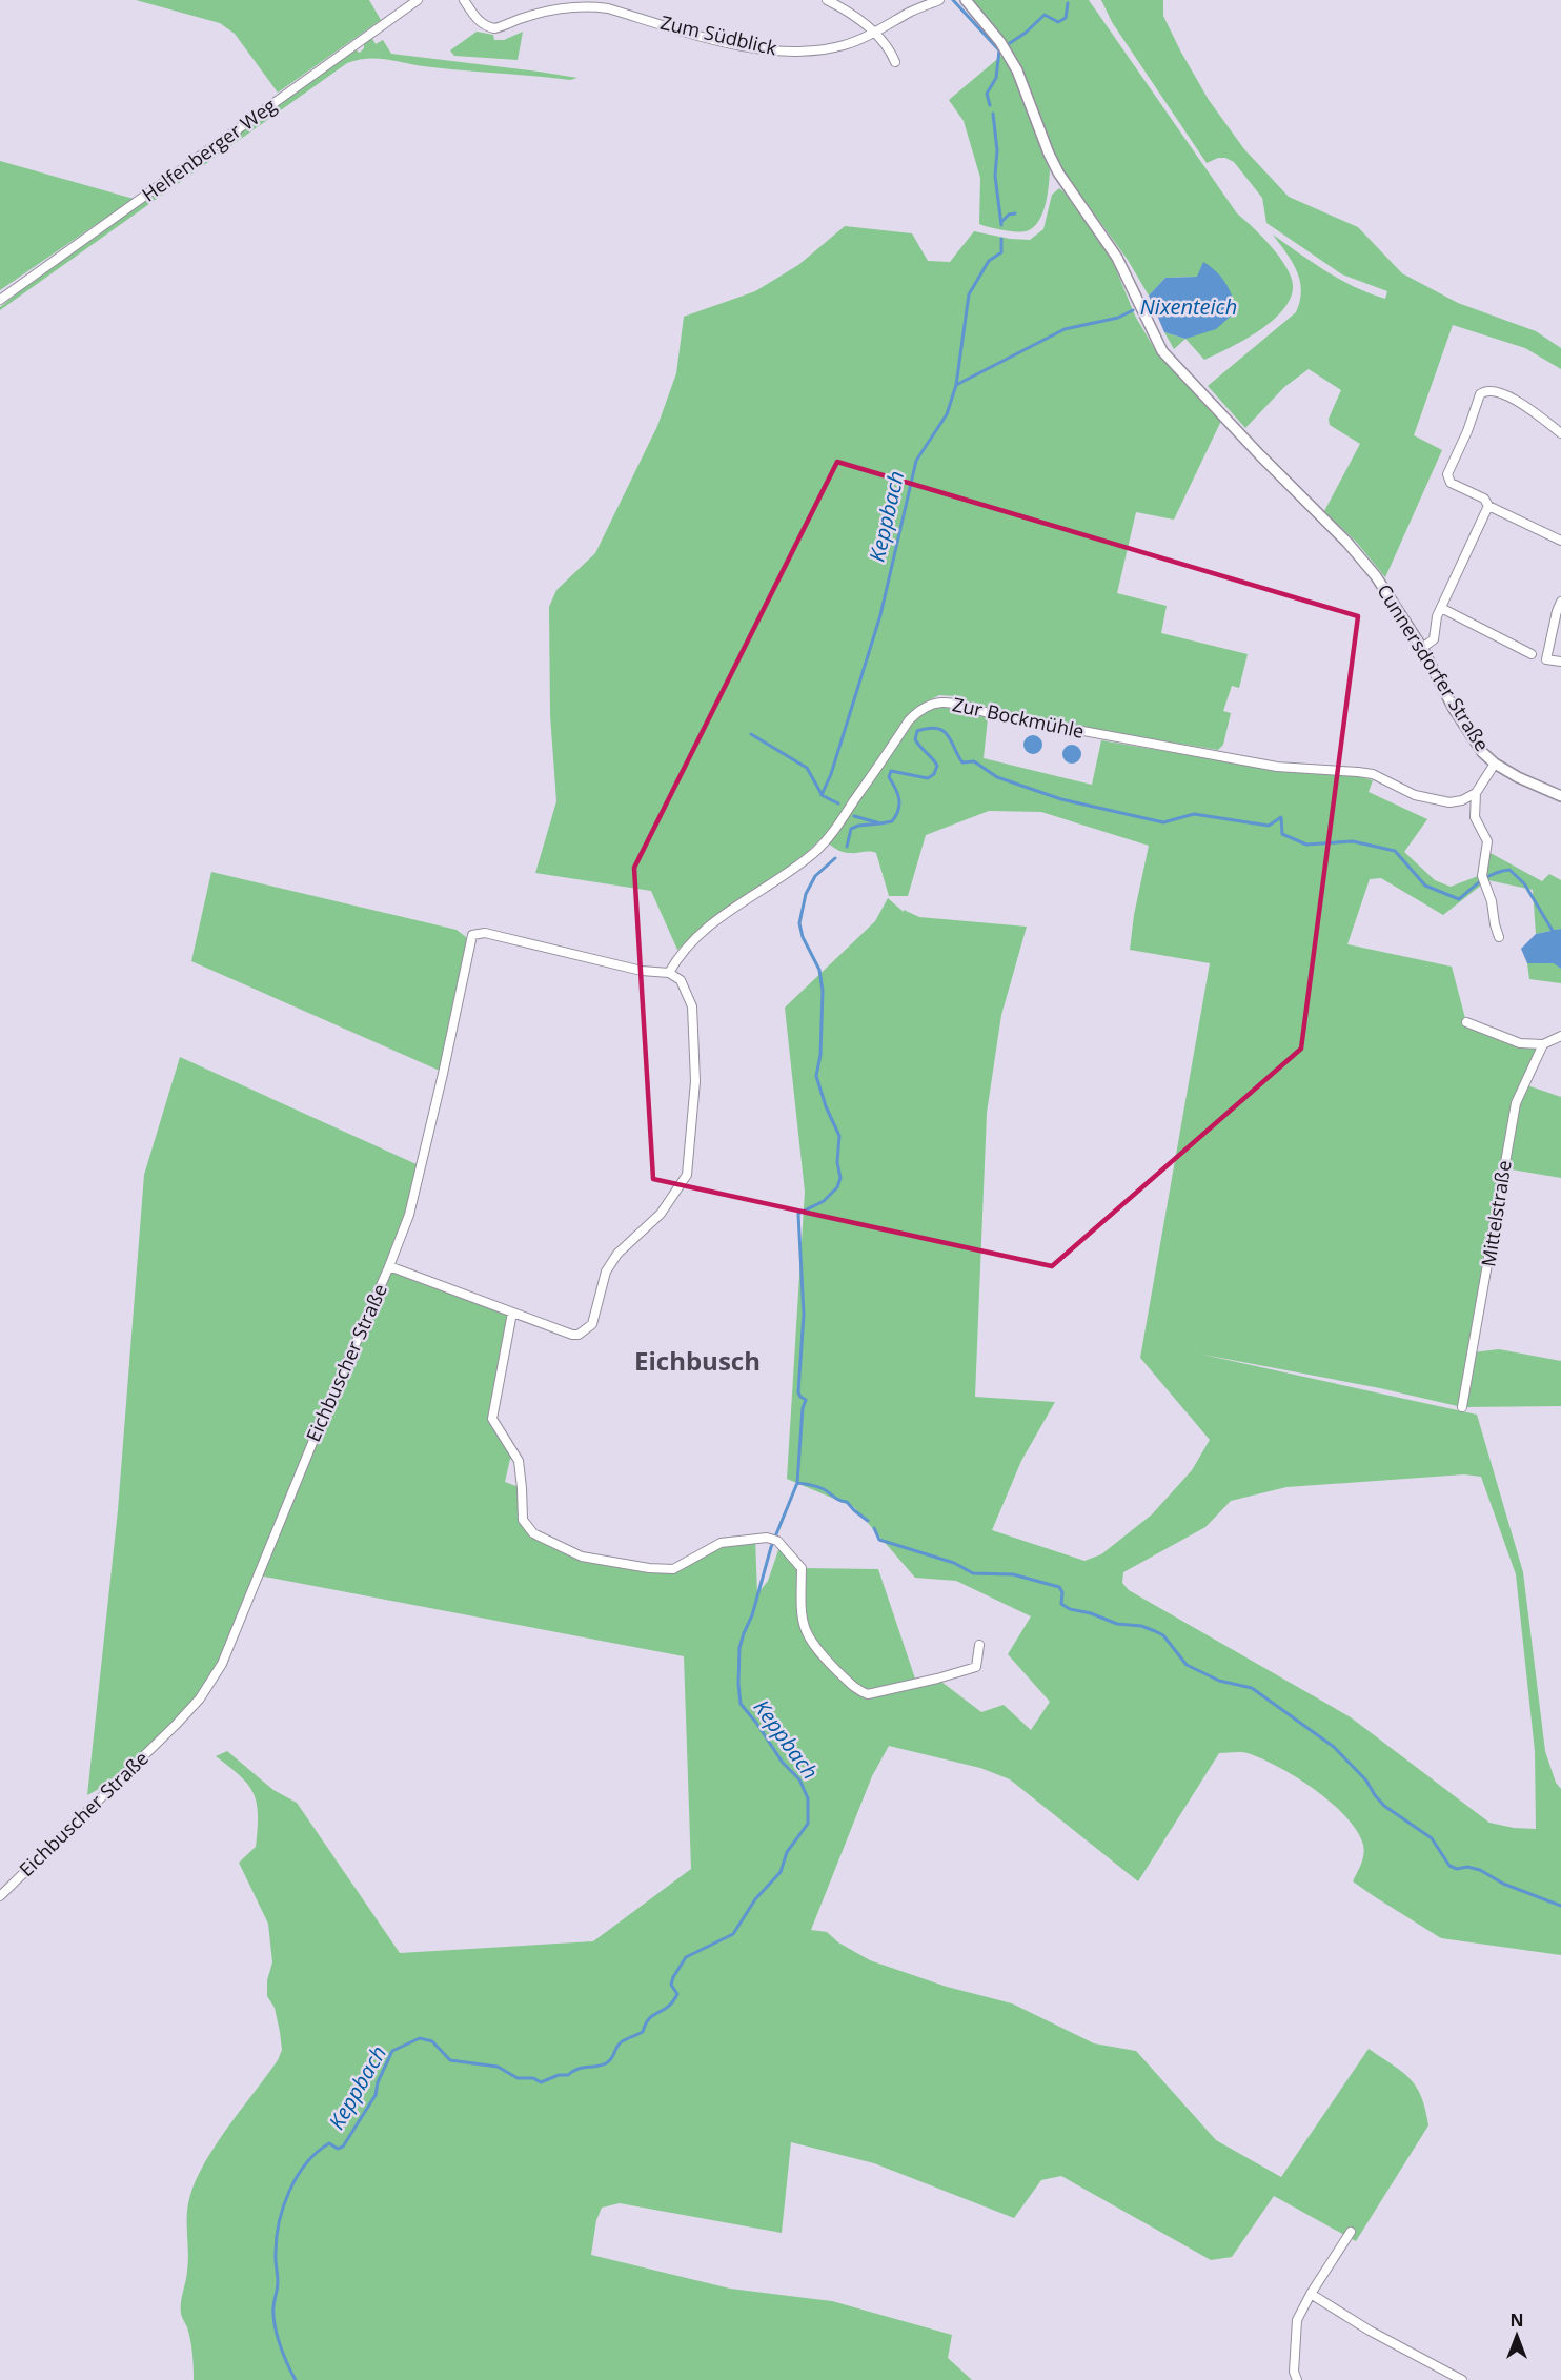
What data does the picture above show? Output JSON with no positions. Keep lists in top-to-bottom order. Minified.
{"streets":{"street":["Zum Südblick","Helfenberger Weg","Cunnersdorfer Straße","Zur Bockmühle","Mittelstraße","Eichbuscher Straße"]},"crossings":[["Zur Bockmühle","Eichbuscher Straße"]],"districts":["Eichbusch"],"water":["Nixenteich","Keppbach"],"north":"top"}
